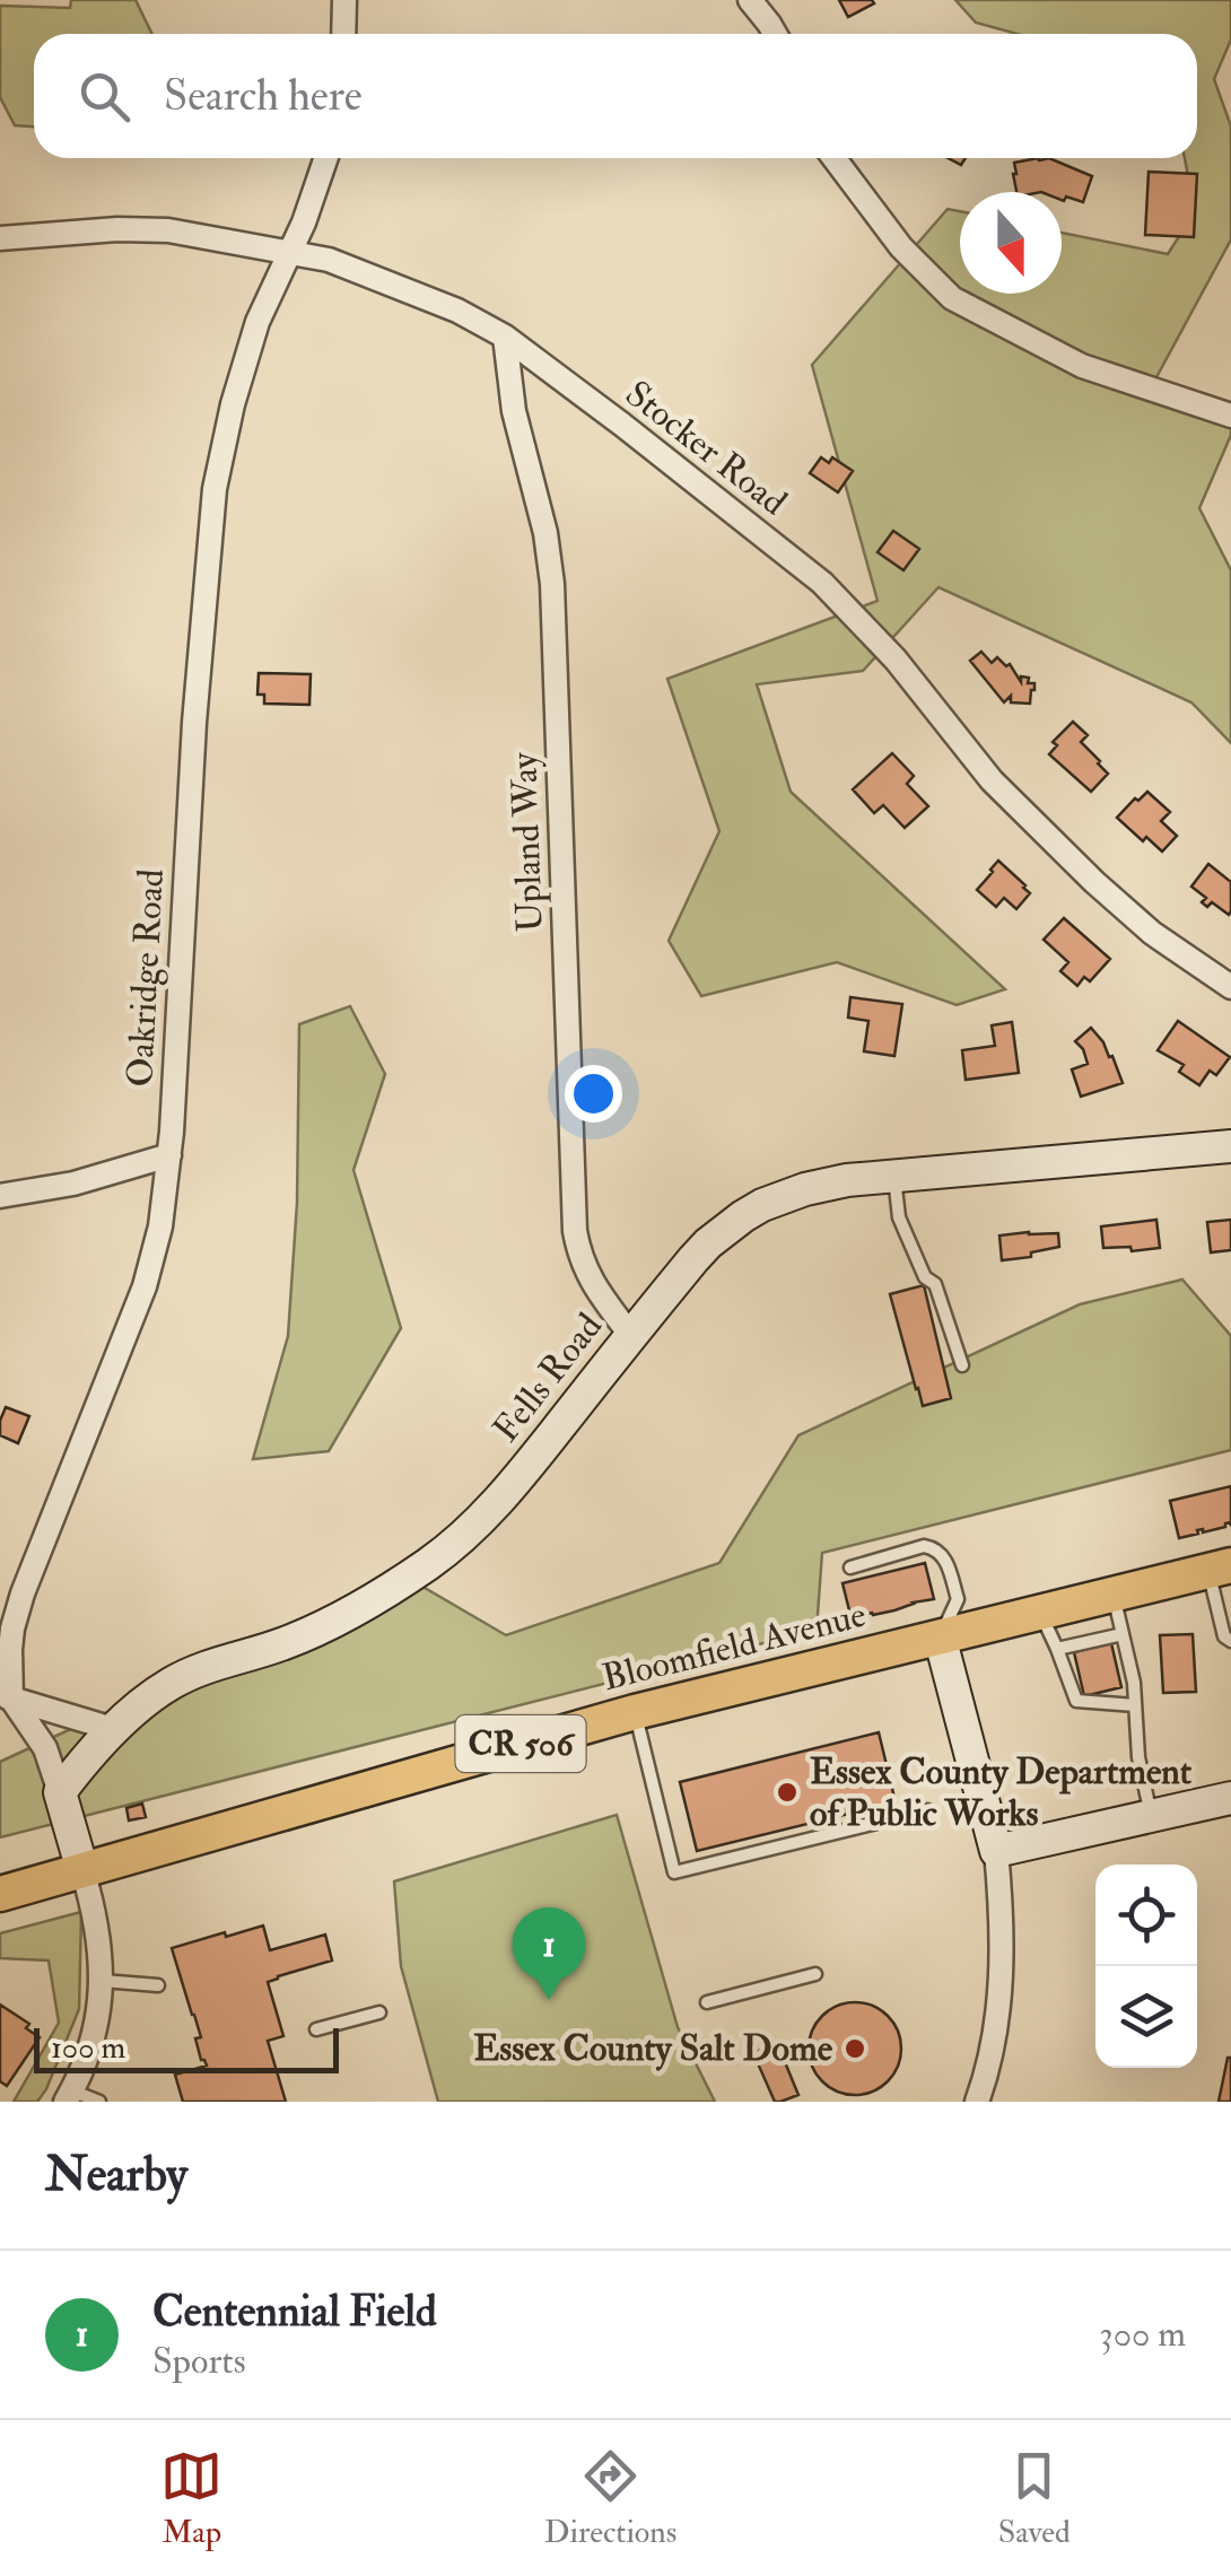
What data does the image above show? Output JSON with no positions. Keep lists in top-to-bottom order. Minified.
{"streets":{"main road":["Bloomfield Avenue","CR 506"],"street":["Stocker Road","Upland Way","Oakridge Road","Fells Road"]},"crossings":[["Stocker Road","Upland Way"],["Stocker Road","Oakridge Road"],["Upland Way","Fells Road"]],"places":["Essex County Department of Public Works","Essex County Salt Dome"],"scale_bar":"100 m","north":"bottom","page":{"search":"Search here","pins":"1","scale":"100 m","heading":"Nearby","list":[{"mark":"1","name":"Centennial Field","note":"Sports","value":"300 m"}],"nav":["Map","Directions","Saved"]}}
